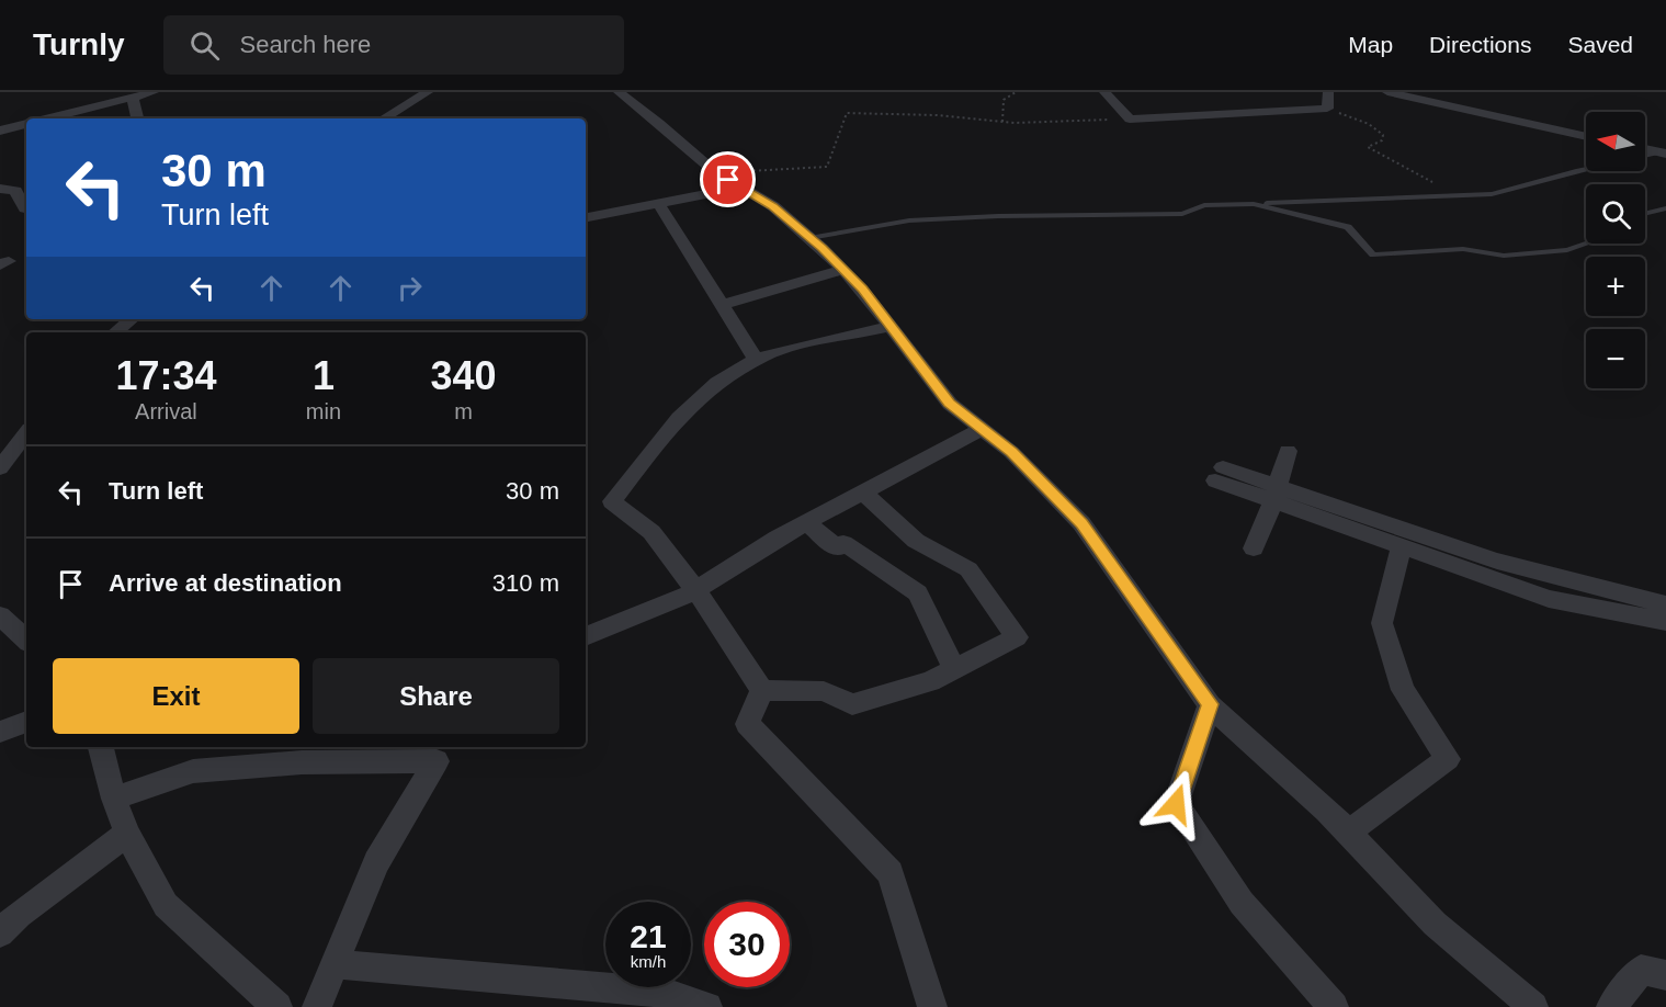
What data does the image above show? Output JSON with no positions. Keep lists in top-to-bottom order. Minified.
{"north":"left","page":{"header":"Turnly","search":"Search here","nav":["Map","Directions","Saved"],"map_buttons":["+","−"],"turn":["30 m","Turn left"],"eta":["17:34","Arrival","1","min","340","m"],"list":[{"name":"Turn left","value":"30 m"},{"name":"Arrive at destination","value":"310 m"}],"buttons":["Exit","Share"],"speed":"21 km/h","limit":"30"}}
